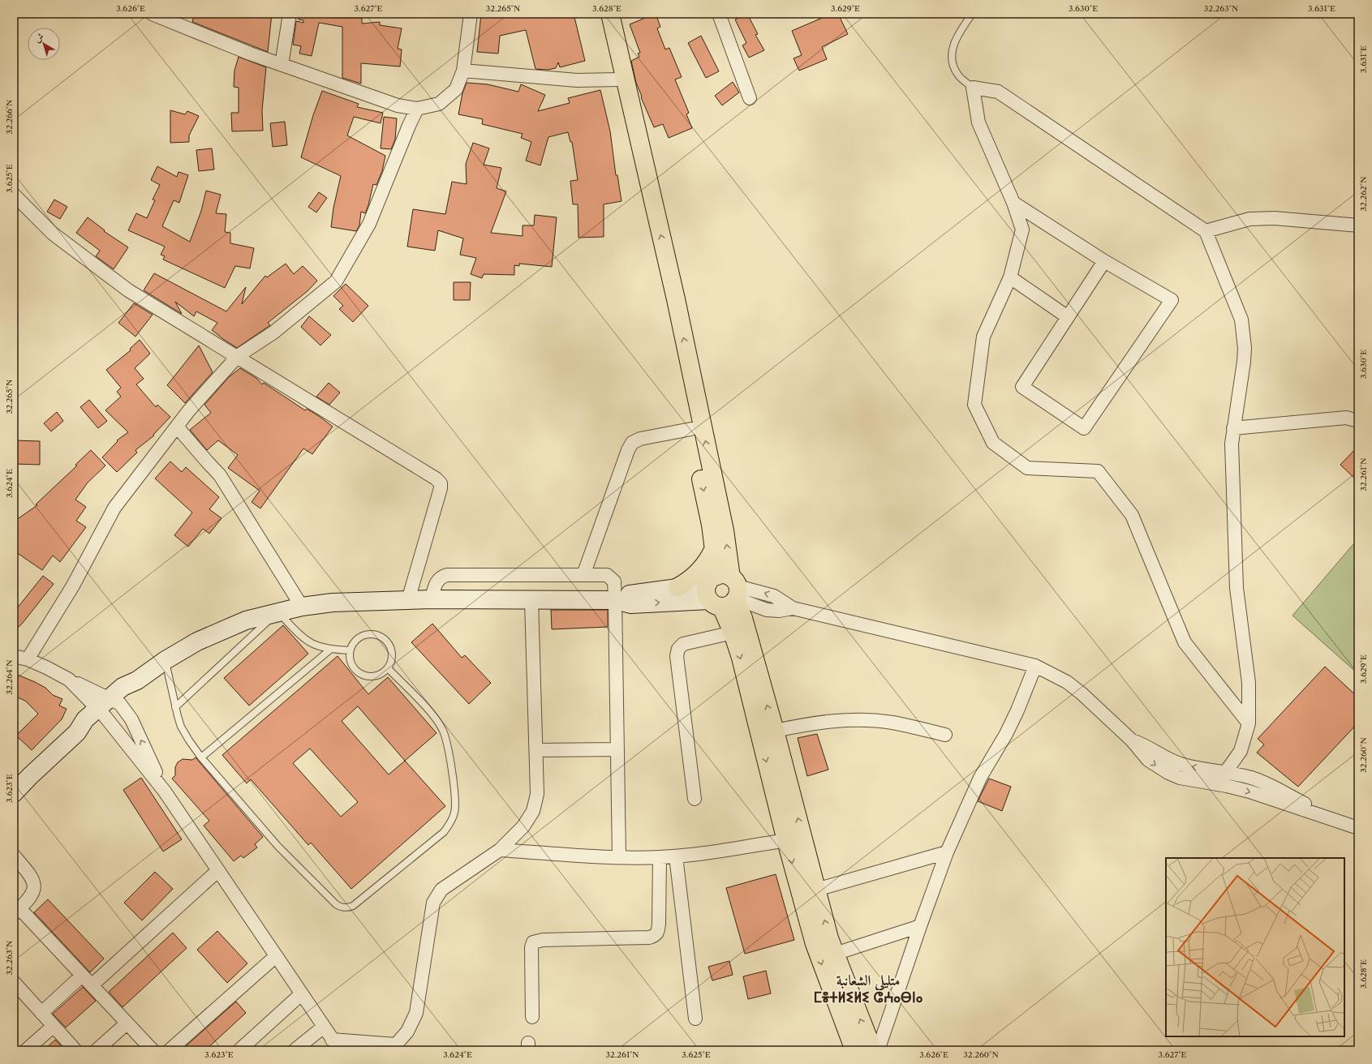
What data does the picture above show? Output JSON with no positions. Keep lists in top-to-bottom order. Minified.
{"districts":["متليلي الشعانبة ⵎⴻⵜⵍⵉⵍⵉ ⵛⵄⴰⴱⵏⴰ"],"north":"top left","coordinates":["3.626°E","3.627°E","32.265°N","3.628°E","3.629°E","3.630°E","32.263°N","3.631°E","32.266°N","3.625°E","32.262°N","32.261°N","3.624°E","32.264°N","32.260°N","3.623°E"]}
